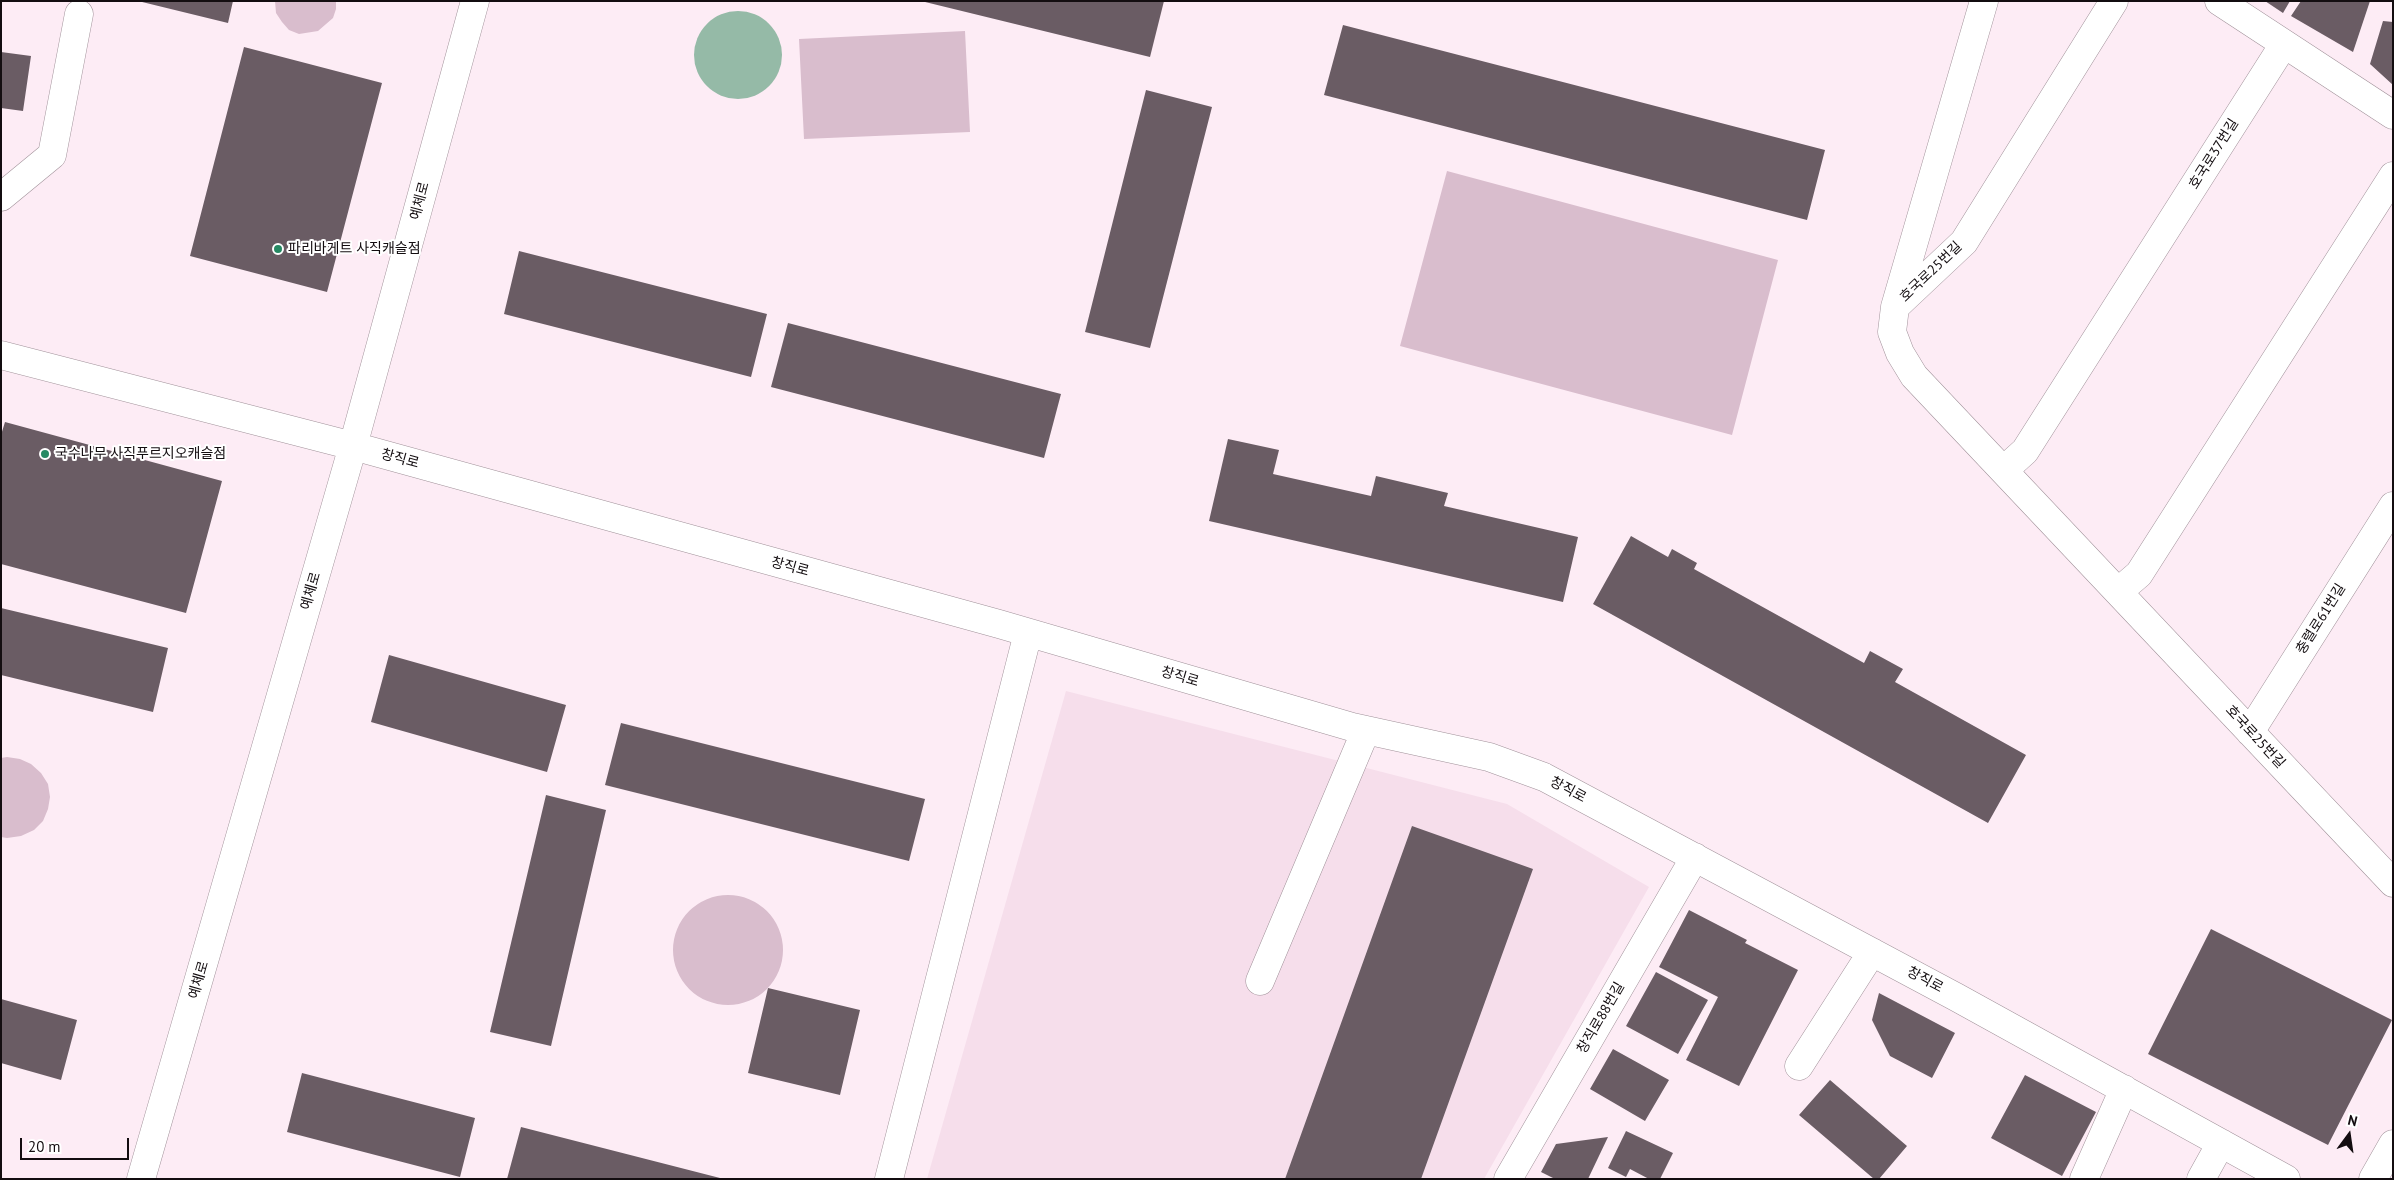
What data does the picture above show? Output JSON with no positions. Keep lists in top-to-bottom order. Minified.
{"streets":{"street":["호국로37번길","예체로","호국로25번길","창직로","충렬로61번길","창직로88번길"]},"crossings":[["호국로37번길","호국로25번길"],["예체로","창직로"],["호국로25번길","충렬로61번길"],["창직로","창직로88번길"]],"places":["파리바게트 사직캐슬점","국수나무 사직푸르지오캐슬점"],"scale_bar":"20 m","north":"top"}
